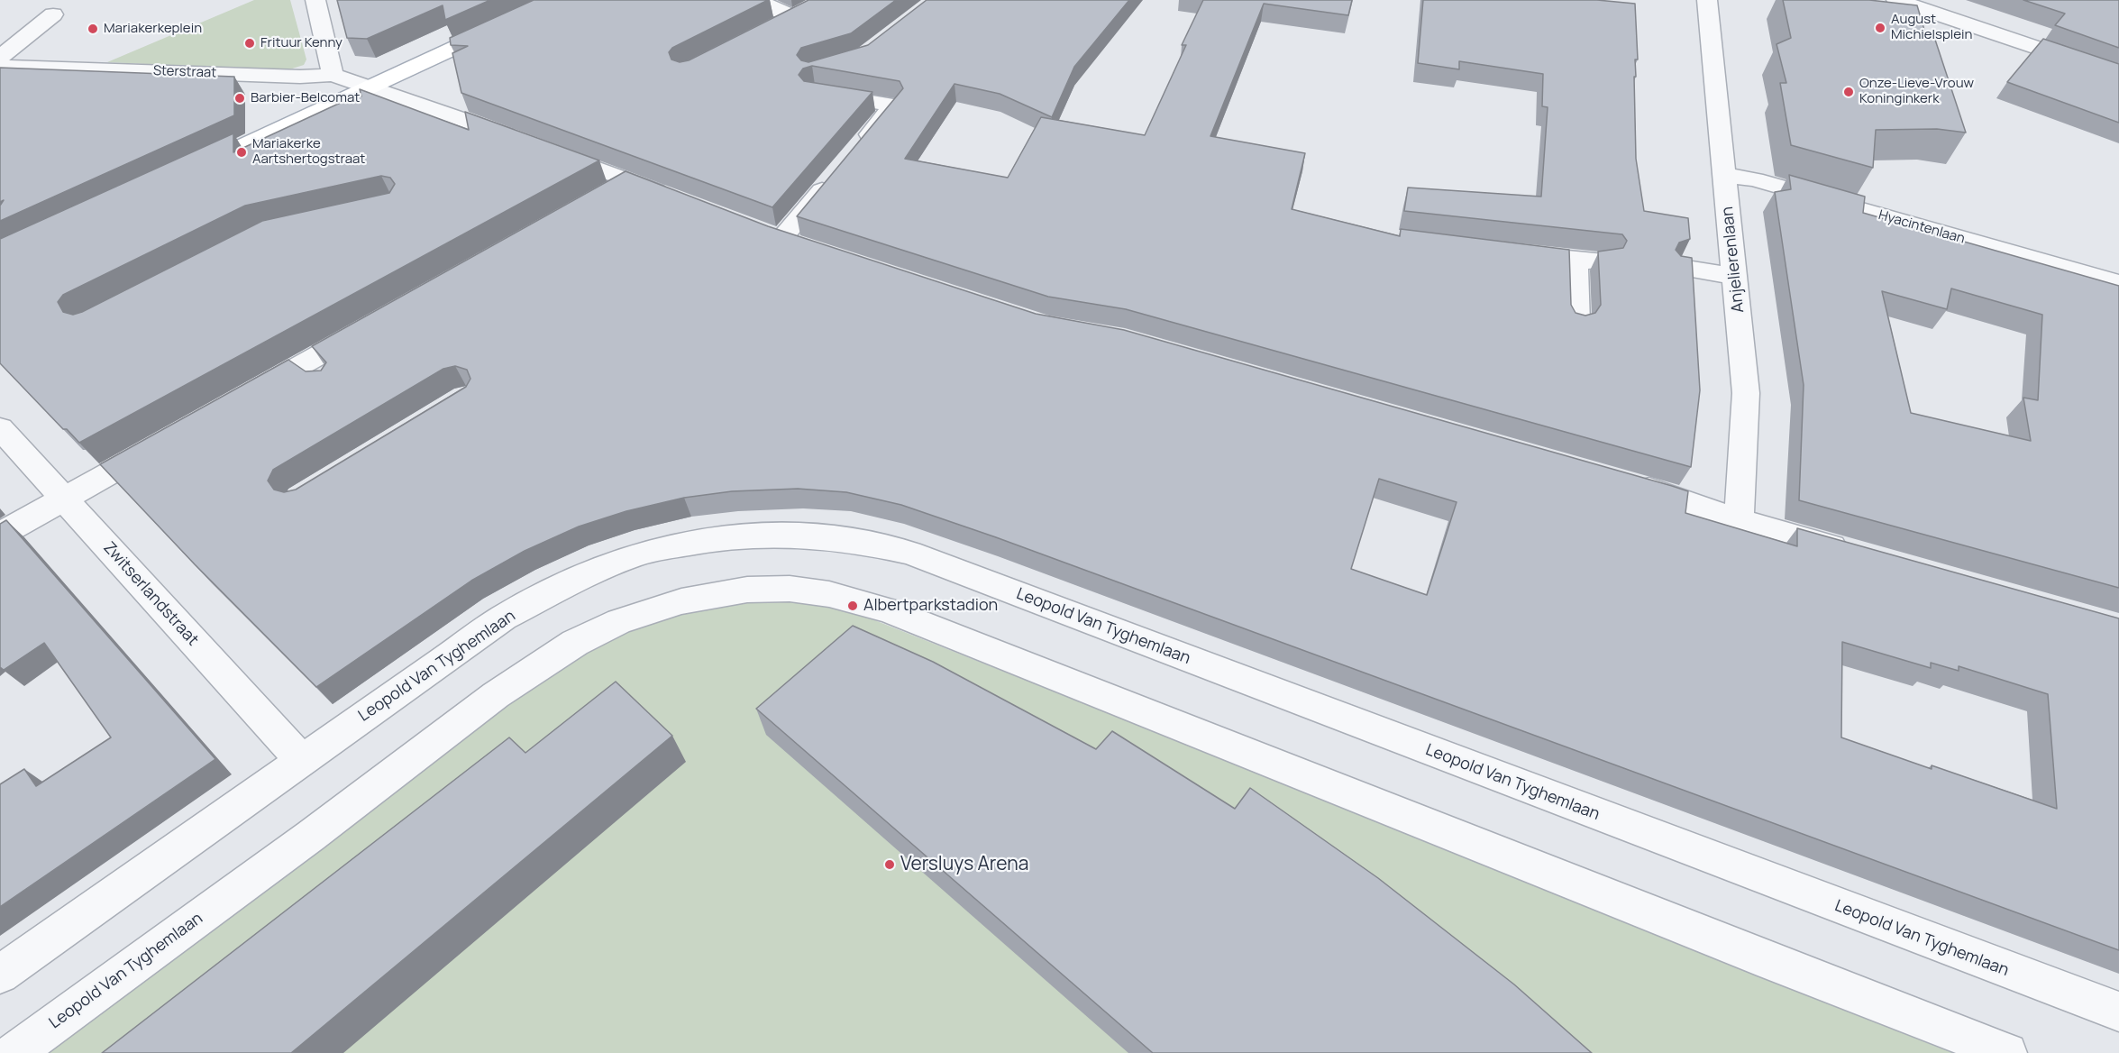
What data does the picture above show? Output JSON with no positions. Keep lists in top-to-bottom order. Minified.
{"streets":{"street":["Sterstraat","Hyacintenlaan","Anjelierenlaan","Zwitserlandstraat","Leopold Van Tyghemlaan"]},"crossings":[["Hyacintenlaan","Anjelierenlaan"],["Zwitserlandstraat","Leopold Van Tyghemlaan"]],"places":["August Michielsplein","Mariakerkeplein","Frituur Kenny","Onze-Lieve-Vrouw Koninginkerk","Barbier-Belcomat","Mariakerke Aartshertogstraat","Albertparkstadion","Versluys Arena"]}
